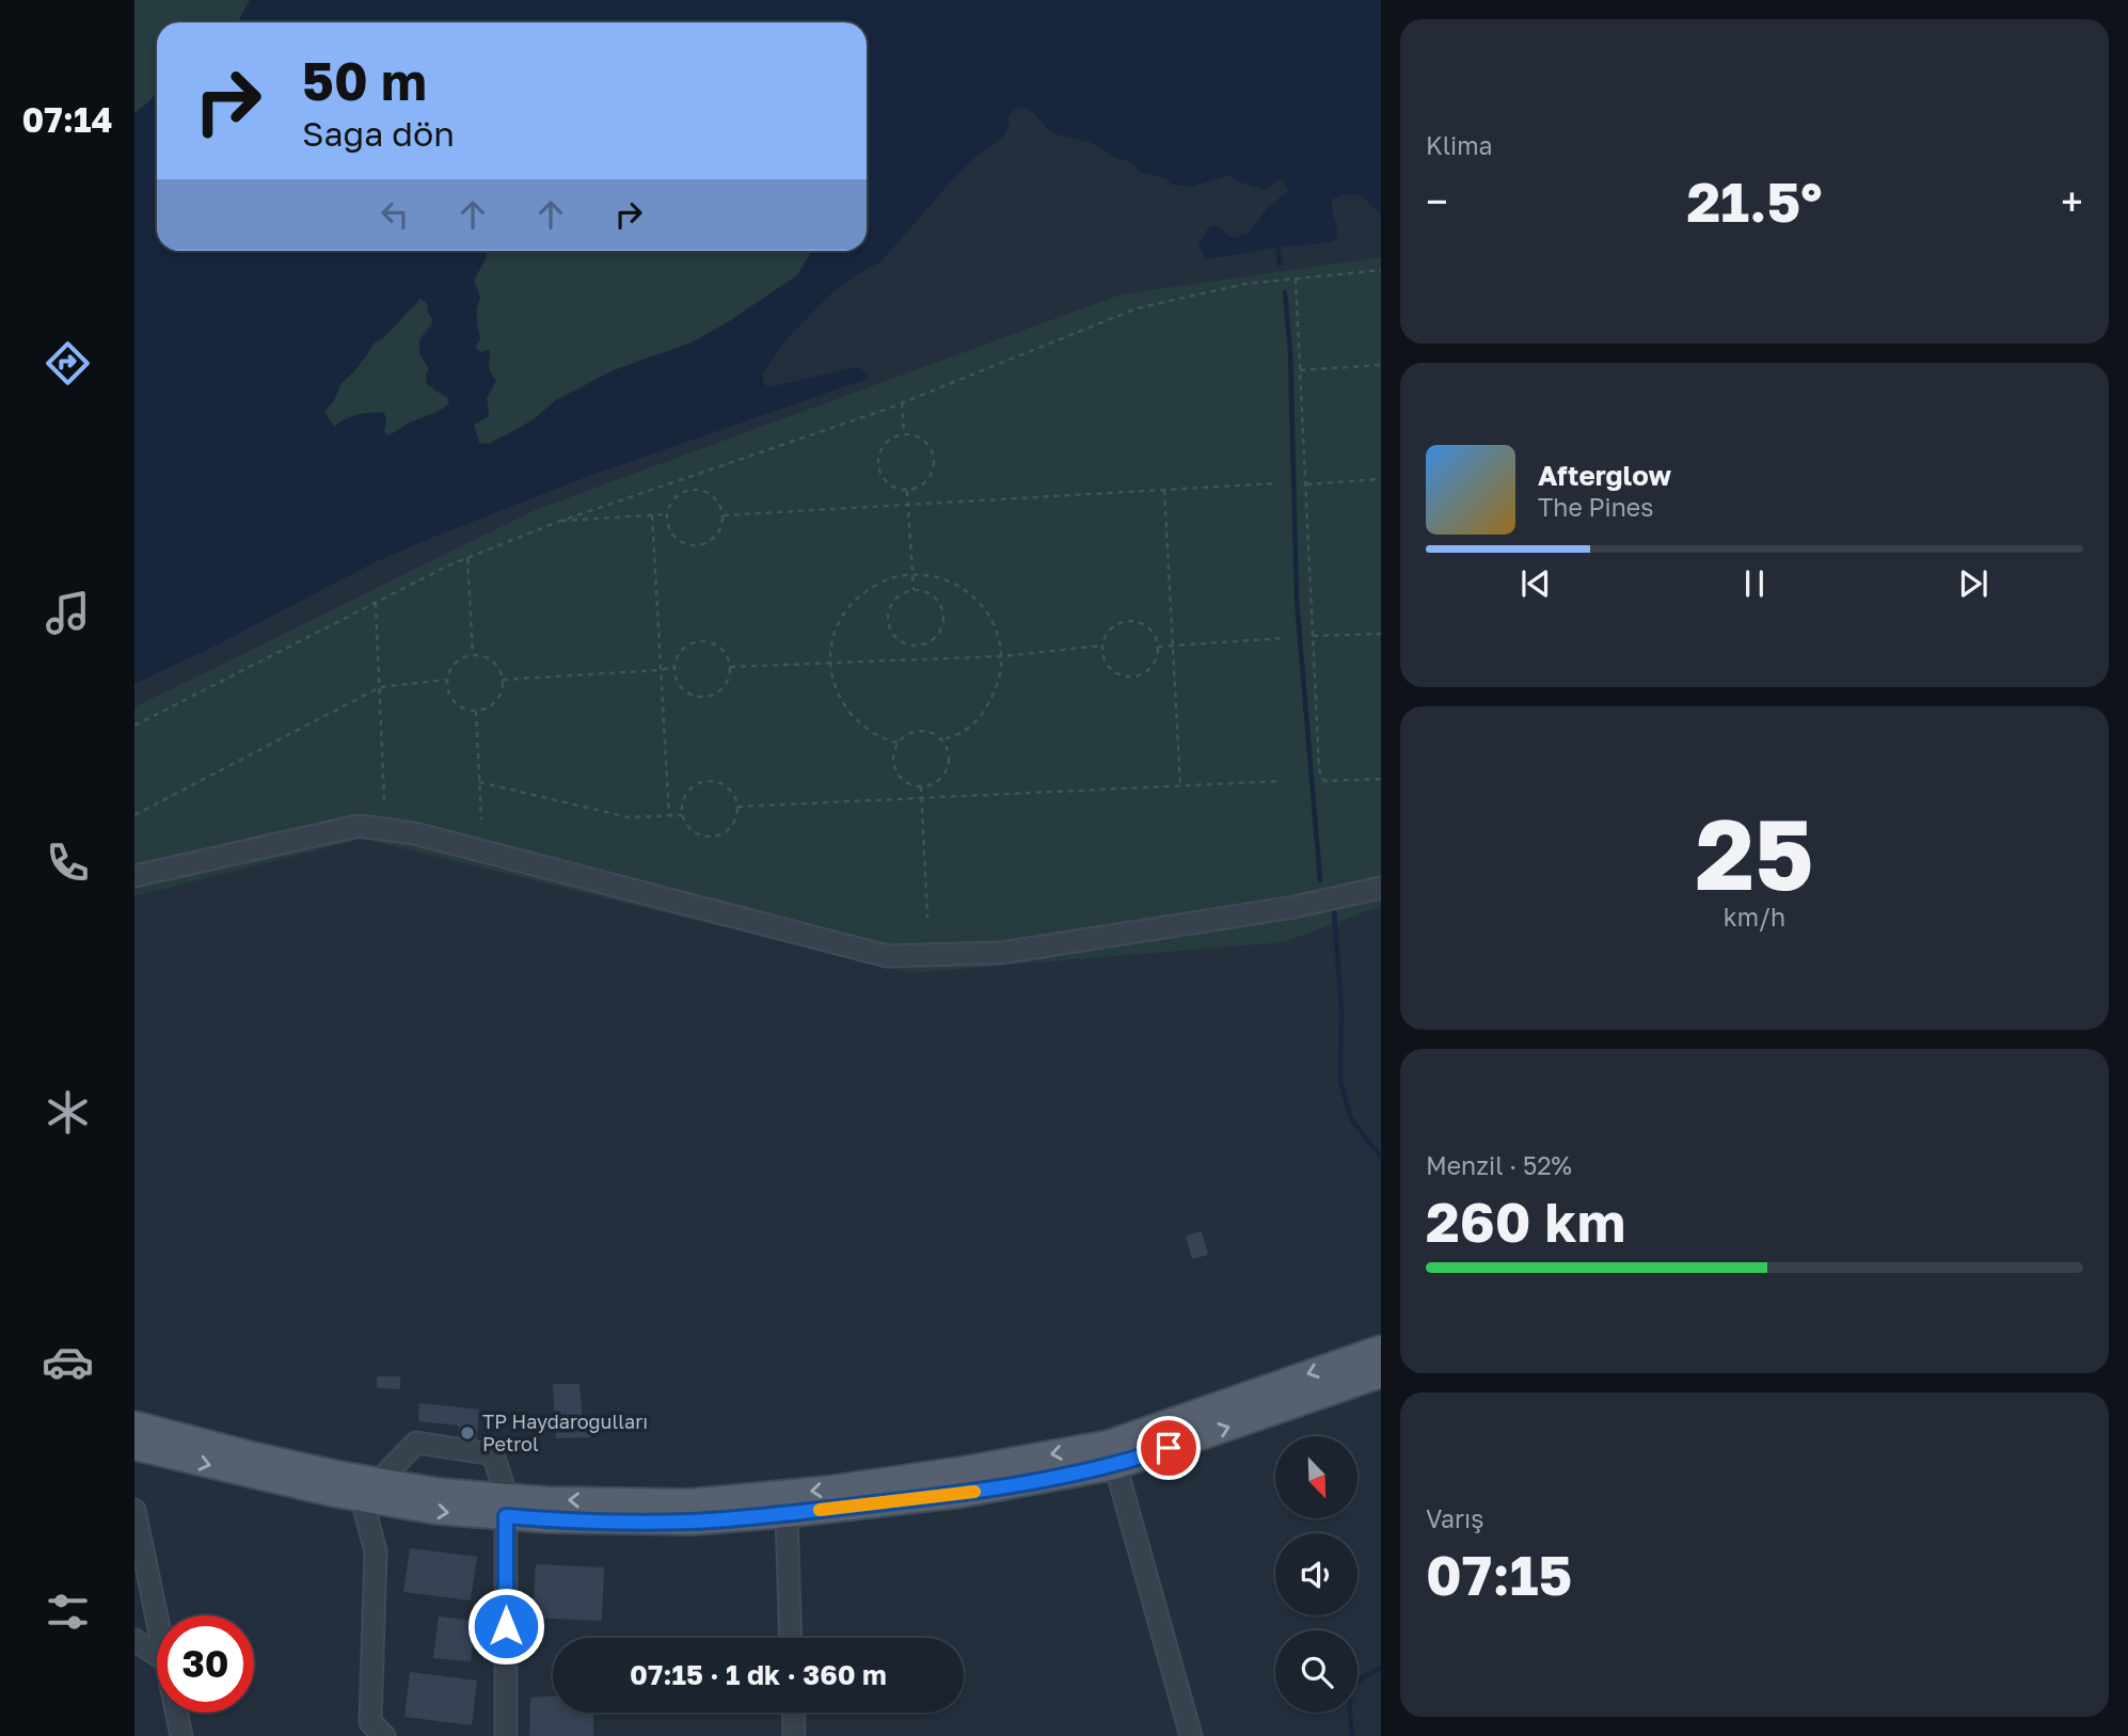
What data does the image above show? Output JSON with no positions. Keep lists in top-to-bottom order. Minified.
{"places":["TP Haydaroğulları Petrol"],"north":"bottom right","page":{"tabs":"07:14","tile":["Klima",["25","km/h"],["Menzil · 52%","260 km"],["Varış","07:15"]],"turn":["50 m","Sağa dön"],"heat":["−","21.5°","+"],"song":["Afterglow","The Pines"],"limit":"30","trip":"07:15 · 1 dk · 360 m"}}
